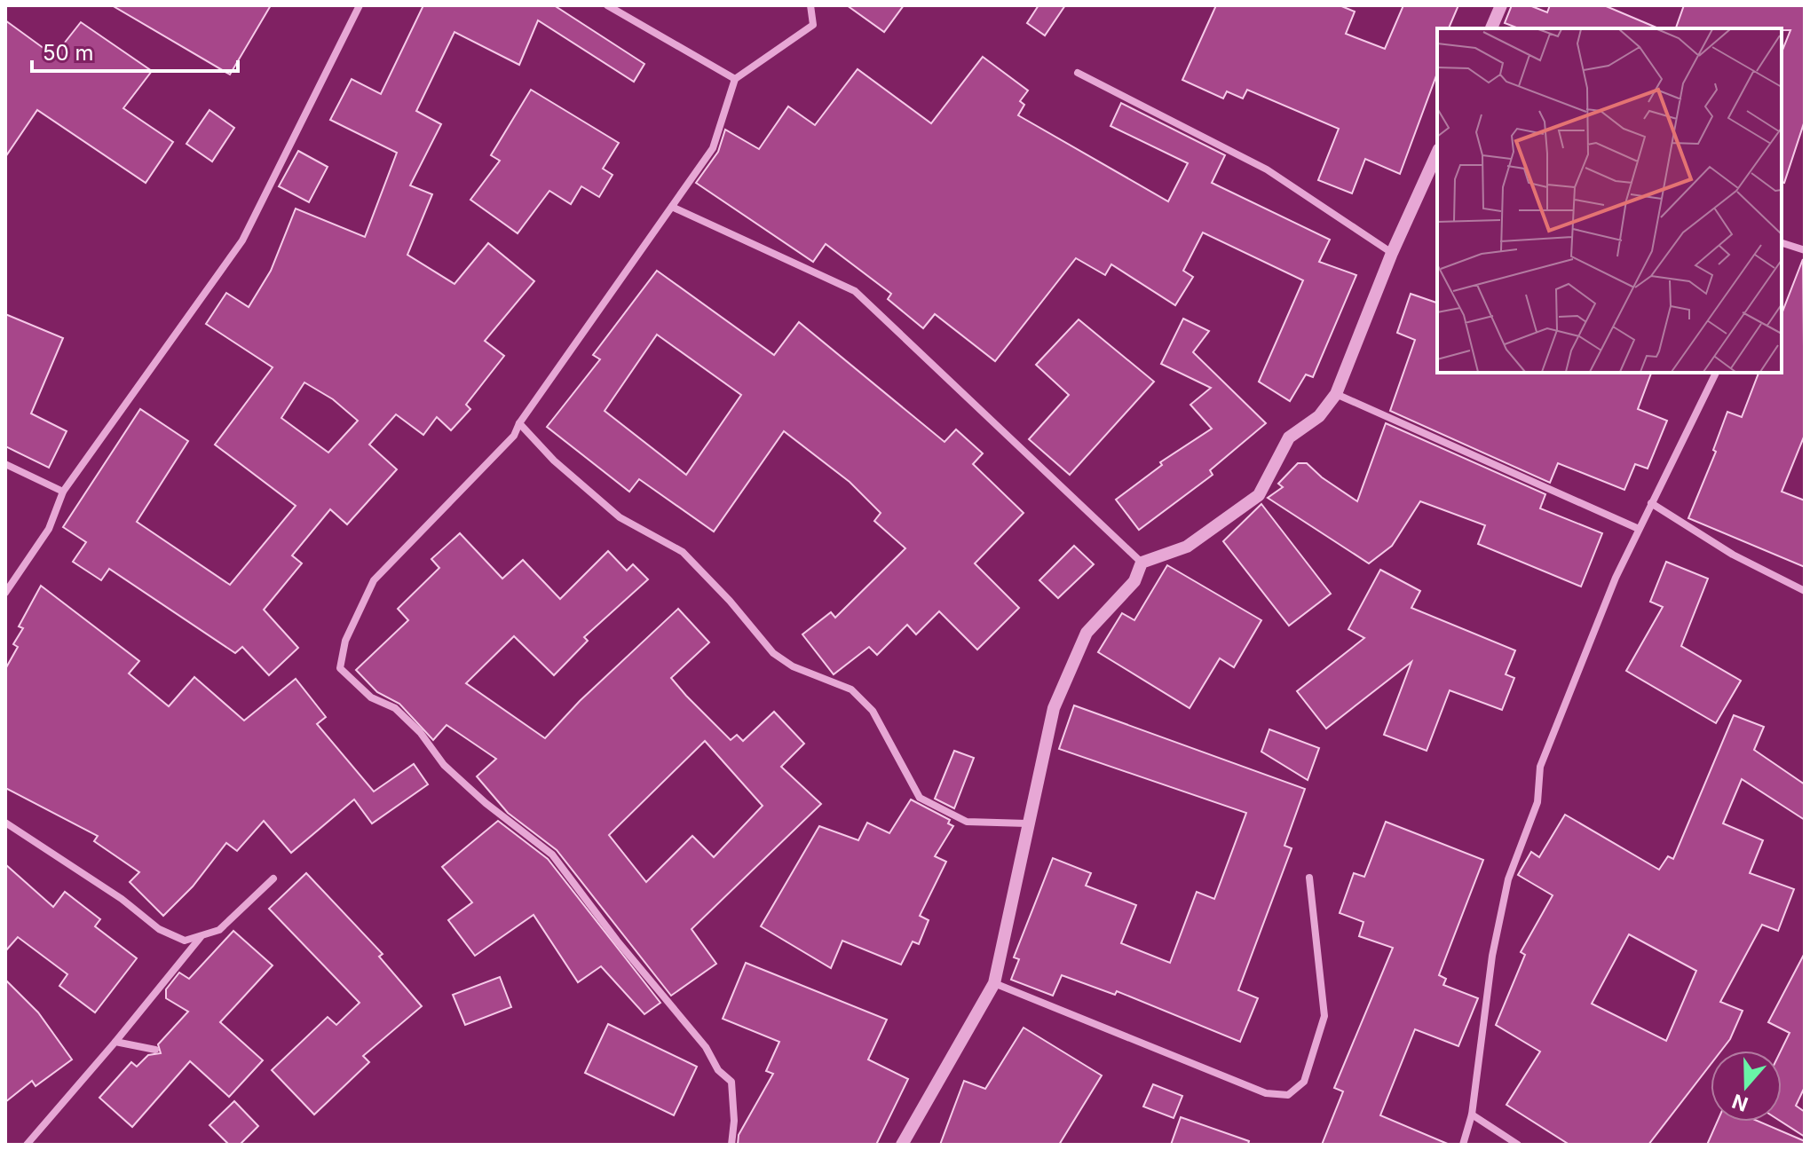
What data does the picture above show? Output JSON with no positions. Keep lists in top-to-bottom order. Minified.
{"scale_bar":"50 m","north":"bottom"}
